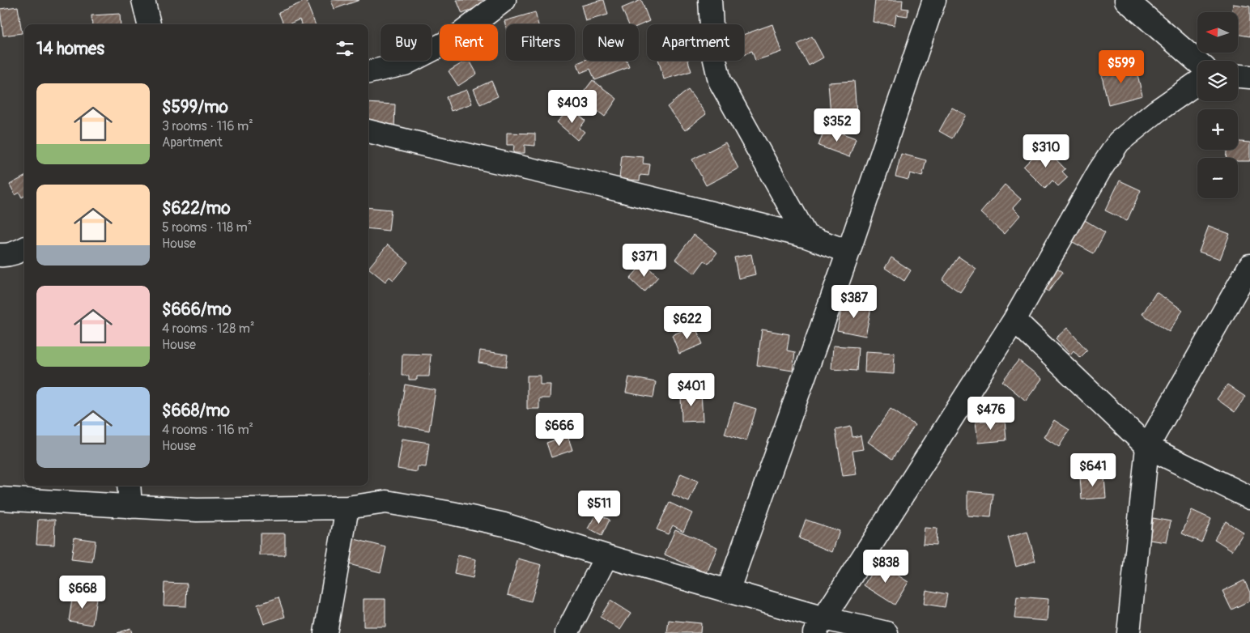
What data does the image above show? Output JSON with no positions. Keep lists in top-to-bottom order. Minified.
{"north":"left","page":{"map_buttons":["+","−"],"chip":["Buy","Rent","Filters","New","Apartment"],"heading":"14 homes","price":["$599","$403","$352","$310","$371","$387","$622","$401","$476","$666","$641","$511","$838","$668"],"list":[{"name":"$599/mo","note":"3 rooms · 116 m² · Apartment"},{"name":"$622/mo","note":"5 rooms · 118 m² · House"},{"name":"$666/mo","note":"4 rooms · 128 m² · House"},{"name":"$668/mo","note":"4 rooms · 116 m² · House"}]}}
